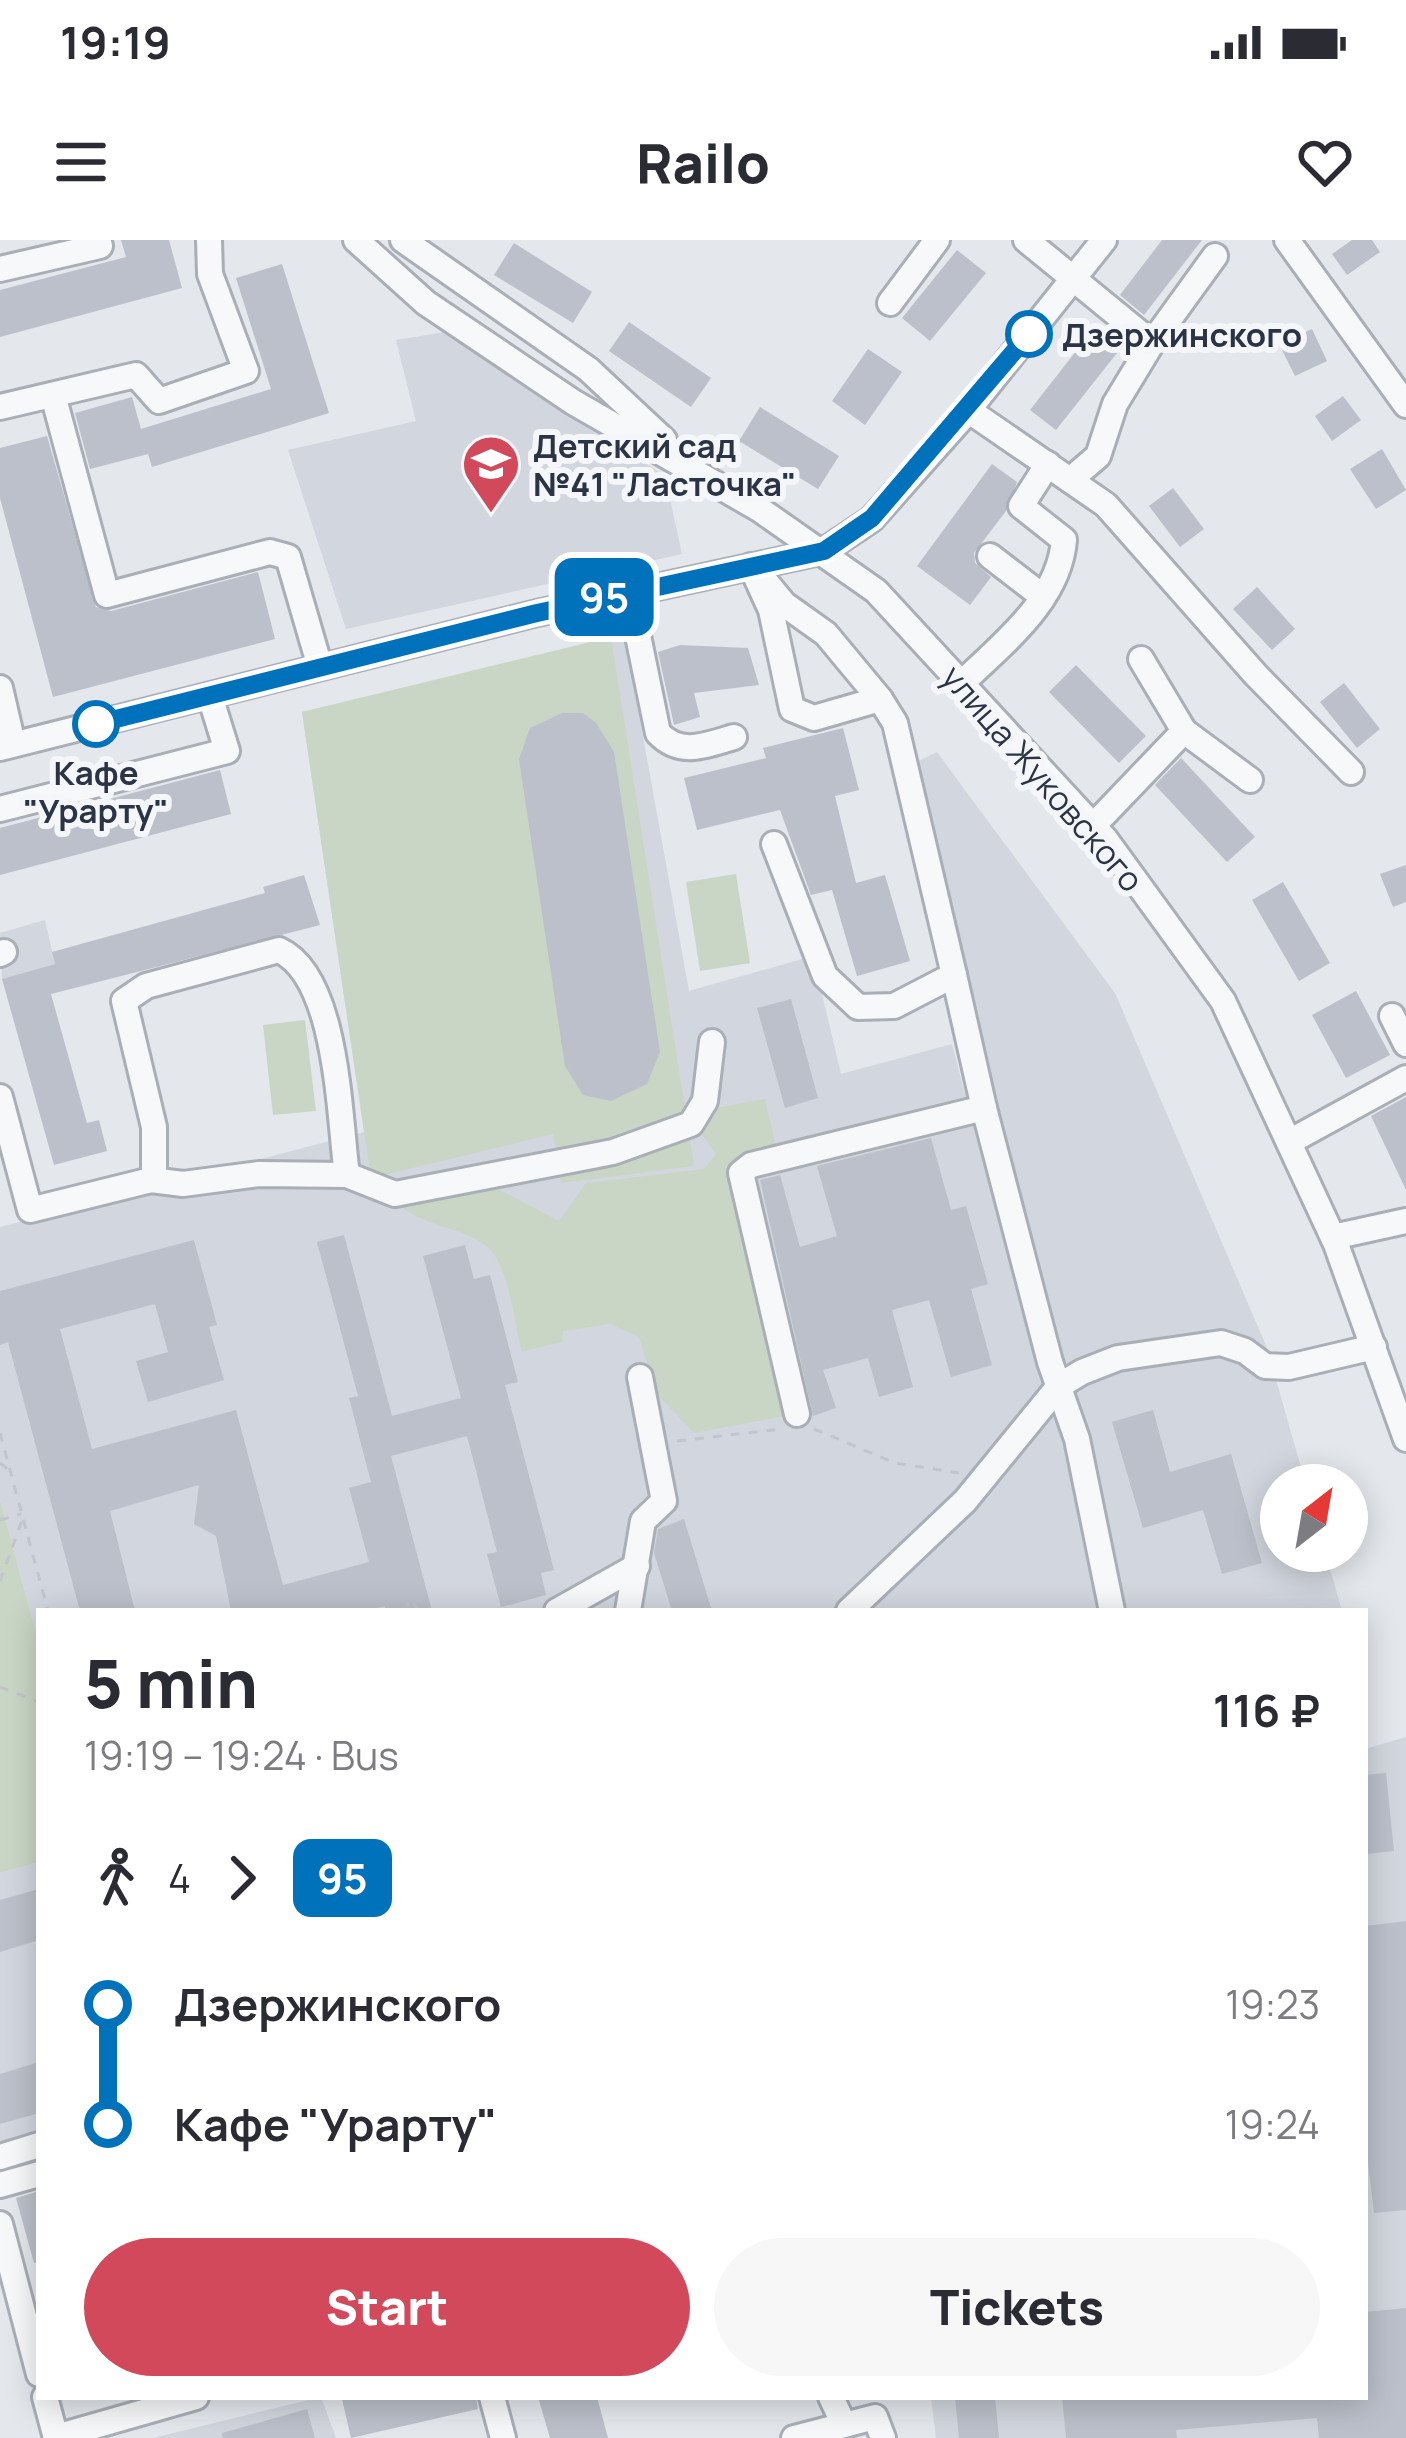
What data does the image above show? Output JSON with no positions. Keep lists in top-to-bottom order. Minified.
{"streets":{"street":["улица Жуковского"]},"places":{"other":["Дзержинского","Кафе \"Урарту\""],"school or university":["Детский сад №41 \"Ласточка\""]},"lines":["bus line 95"],"north":"top right","page":{"status":"19:19","header":"Railo","on_map":"95","heading":["5 min","19:19 – 19:24 · Bus","116 ₽"],"legs":["4","95"],"list":[{"name":"Дзержинского","value":"19:23"},{"name":"Кафе \"Урарту\"","value":"19:24"}],"buttons":["Start","Tickets"]}}
